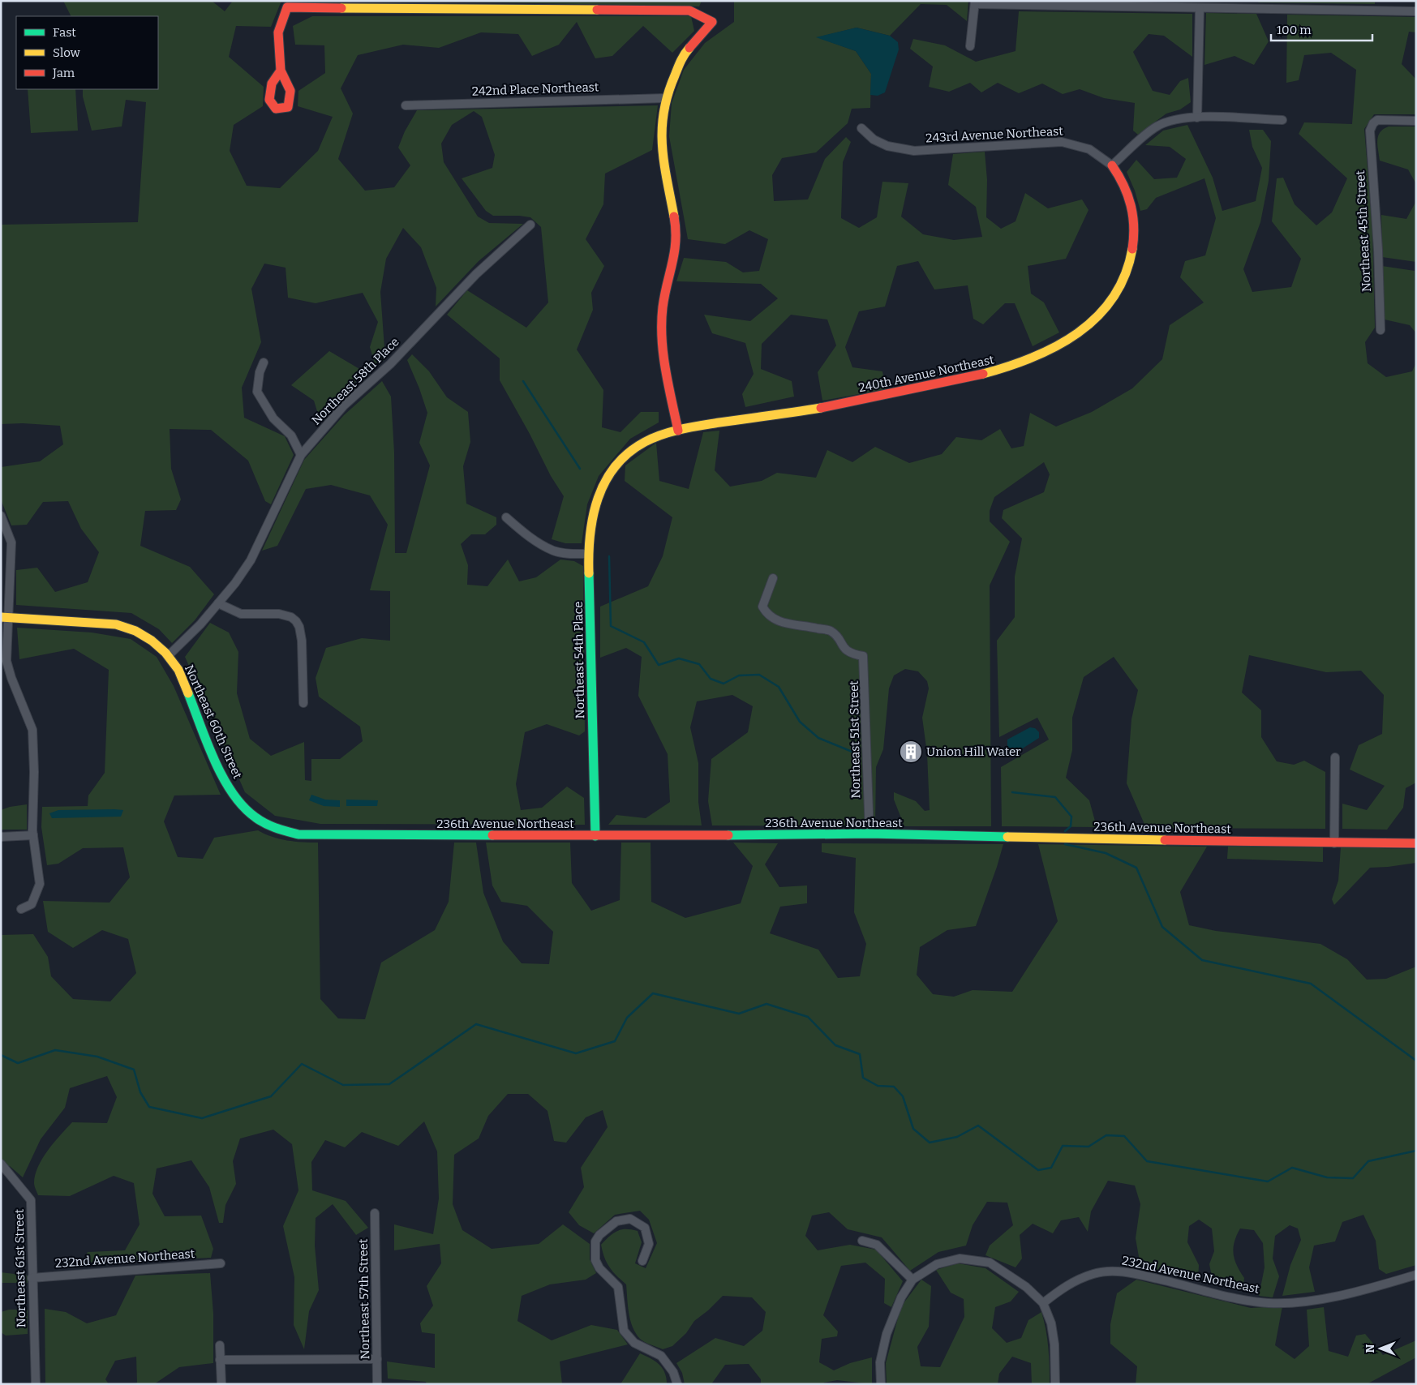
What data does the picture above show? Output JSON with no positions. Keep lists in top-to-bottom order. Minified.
{"streets":{"street":["242nd Place Northeast","243rd Avenue Northeast","Northeast 45th Street","240th Avenue Northeast","Northeast 58th Place","Northeast 54th Place","Northeast 60th Street","Northeast 51st Street","236th Avenue Northeast","232nd Avenue Northeast","Northeast 61st Street","Northeast 57th Street"]},"crossings":[["243rd Avenue Northeast","240th Avenue Northeast"],["240th Avenue Northeast","Northeast 54th Place"],["Northeast 58th Place","Northeast 60th Street"],["Northeast 54th Place","236th Avenue Northeast"],["Northeast 60th Street","236th Avenue Northeast"],["Northeast 51st Street","236th Avenue Northeast"],["232nd Avenue Northeast","Northeast 61st Street"]],"places":{"building":["Union Hill Water"]},"legend":["Fast","Slow","Jam"],"scale_bar":"100 m","north":"left"}
